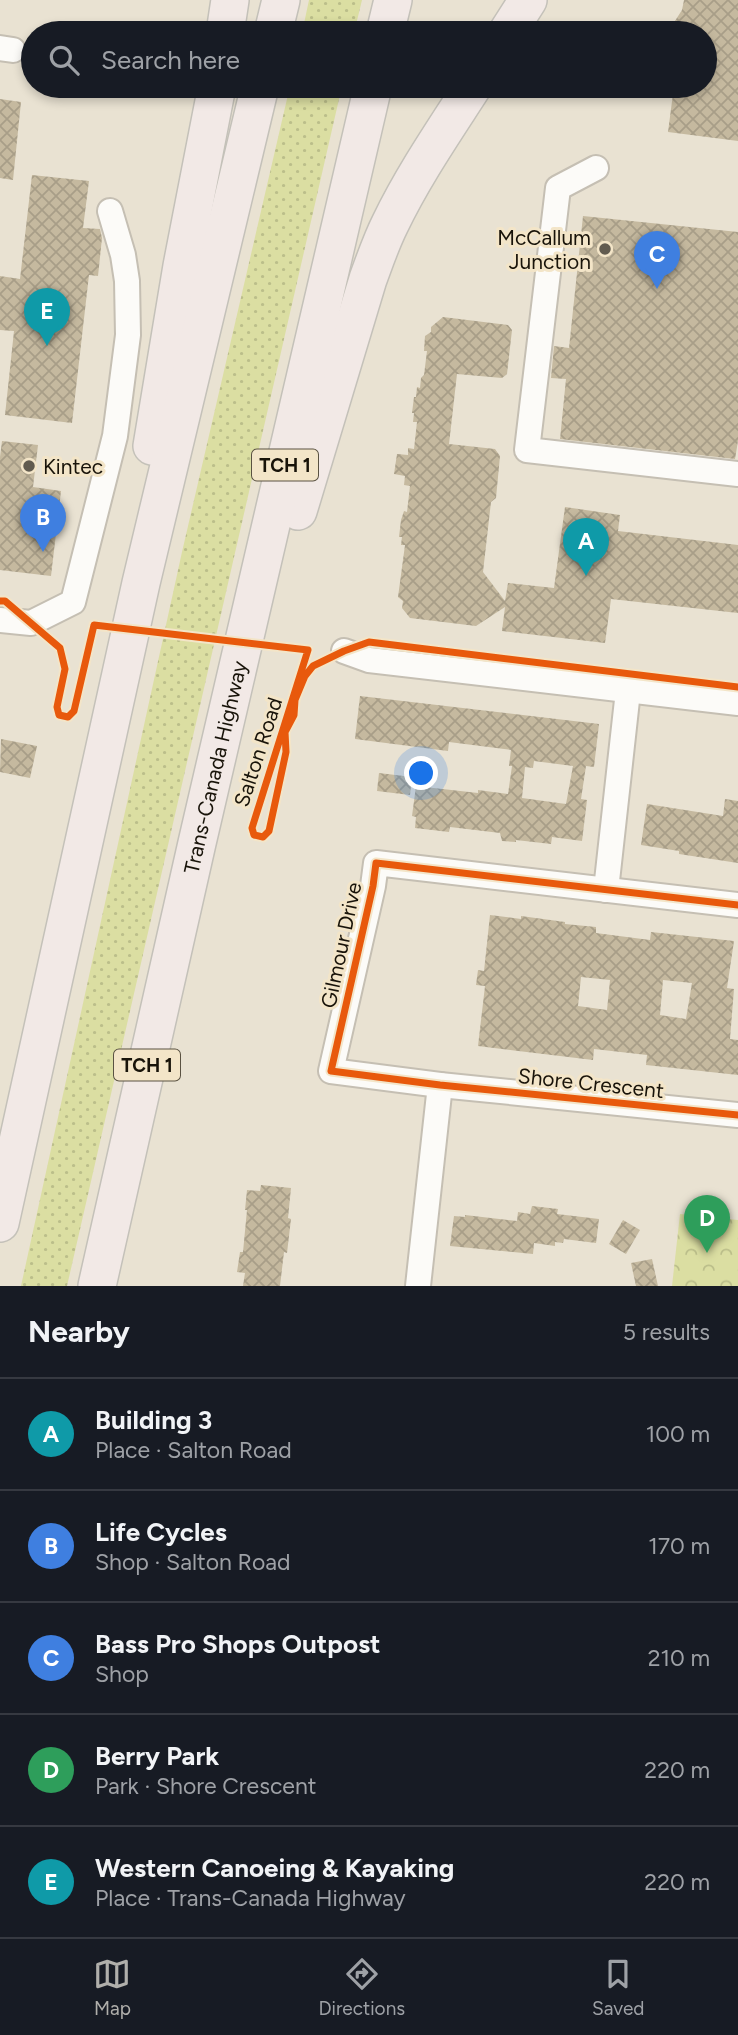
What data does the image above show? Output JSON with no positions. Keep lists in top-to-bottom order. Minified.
{"streets":{"highway":["TCH 1","Trans-Canada Highway"],"street":["Gilmour Drive","Shore Crescent"],"cycle path":["Salton Road"]},"crossings":[["Gilmour Drive","Shore Crescent"]],"places":["McCallum Junction","Kintec"],"page":{"search":"Search here","pins":["C","E","B","A","D"],"heading":["Nearby","5 results"],"list":[{"mark":"A","name":"Building 3","note":"Place · Salton Road","value":"100 m"},{"mark":"B","name":"Life Cycles","note":"Shop · Salton Road","value":"170 m"},{"mark":"C","name":"Bass Pro Shops Outpost","note":"Shop","value":"210 m"},{"mark":"D","name":"Berry Park","note":"Park · Shore Crescent","value":"220 m"},{"mark":"E","name":"Western Canoeing & Kayaking","note":"Place · Trans-Canada Highway","value":"220 m"}],"nav":["Map","Directions","Saved"]}}
